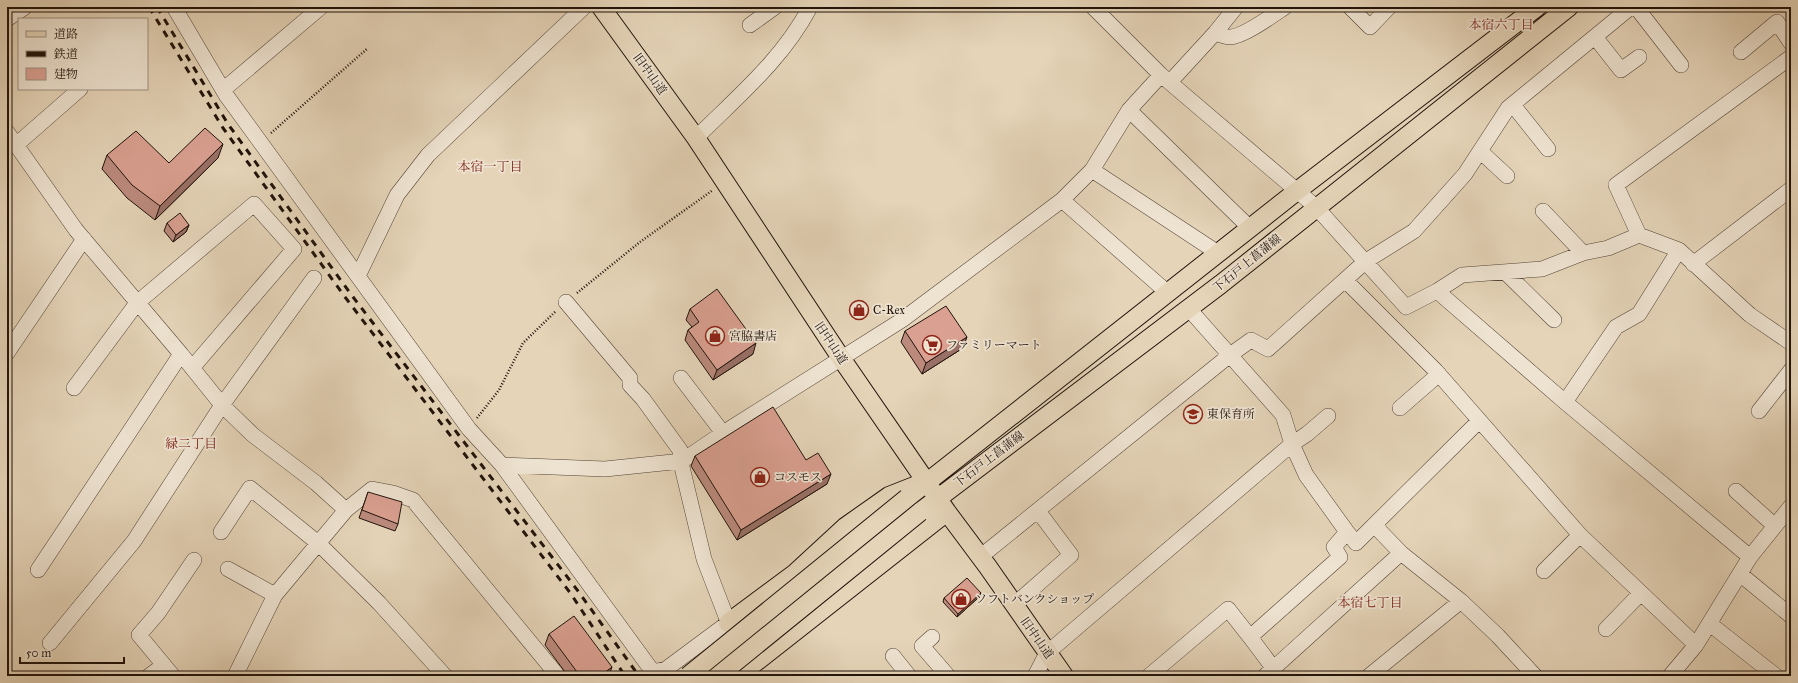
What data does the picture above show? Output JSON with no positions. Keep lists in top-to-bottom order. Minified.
{"streets":{"main road":["旧中山道","下石戸上菖蒲線"]},"crossings":[["旧中山道","下石戸上菖蒲線"]],"districts":["本宿六丁目","本宿一丁目","緑二丁目","本宿七丁目"],"places":{"shop":["C-Rex","宮脇書店","コスモス","ソフトバンクショップ"],"supermarket":["ファミリーマート"],"school or university":["東保育所"]},"legend":["道路","鉄道","建物"],"scale_bar":"50 m"}
